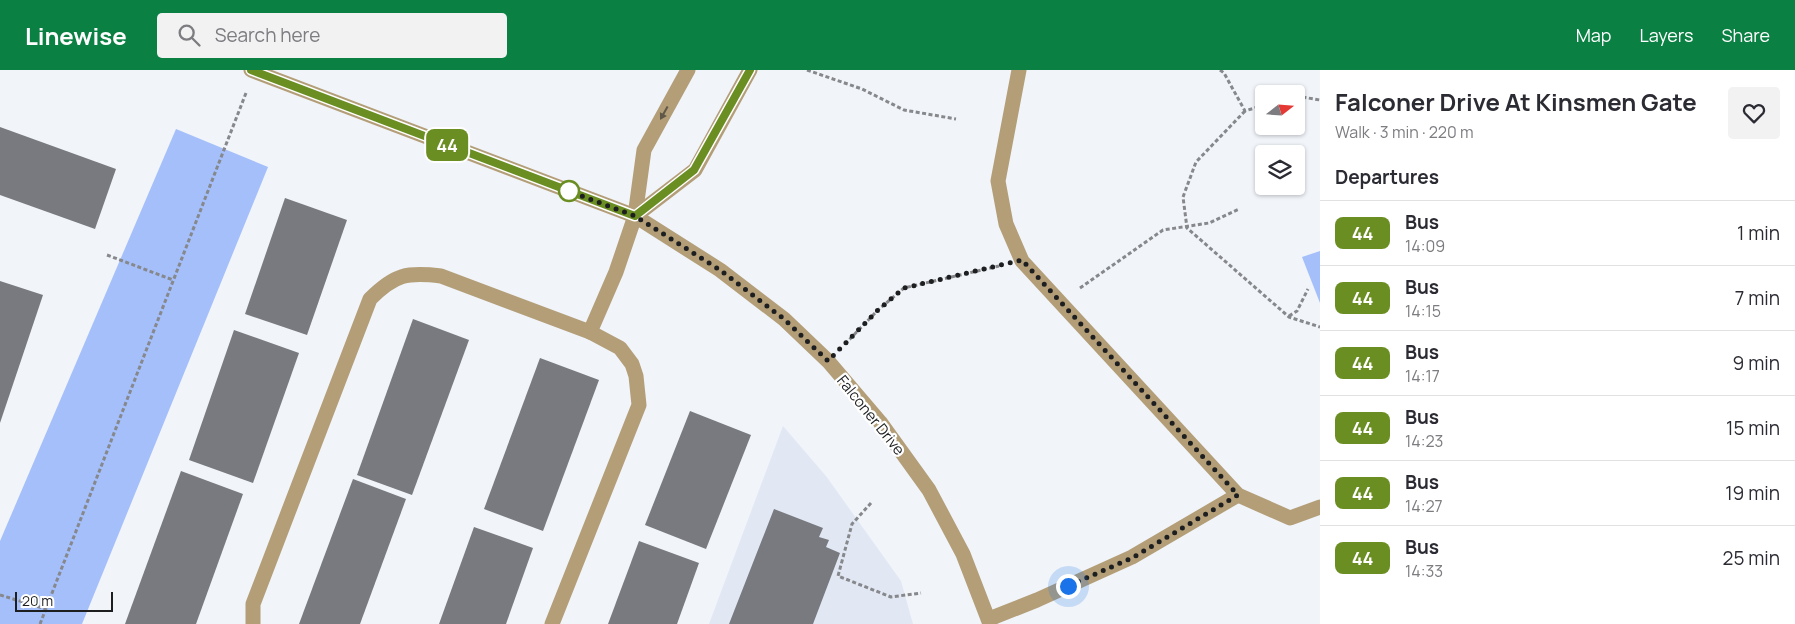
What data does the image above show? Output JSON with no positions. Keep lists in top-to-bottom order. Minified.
{"streets":{"street":["Falconer Drive"]},"lines":["bus line 44"],"scale_bar":"20 m","north":"right","page":{"header":"Linewise","search":"Search here","nav":["Map","Layers","Share"],"on_map":"44","heading":[["Falconer Drive At Kinsmen Gate","Walk · 3 min · 220 m"],"Departures"],"list":[{"mark":"44","name":"Bus","note":"14:09","value":"1 min"},{"mark":"44","name":"Bus","note":"14:15","value":"7 min"},{"mark":"44","name":"Bus","note":"14:17","value":"9 min"},{"mark":"44","name":"Bus","note":"14:23","value":"15 min"},{"mark":"44","name":"Bus","note":"14:27","value":"19 min"},{"mark":"44","name":"Bus","note":"14:33","value":"25 min"}],"scale":"20 m"}}
